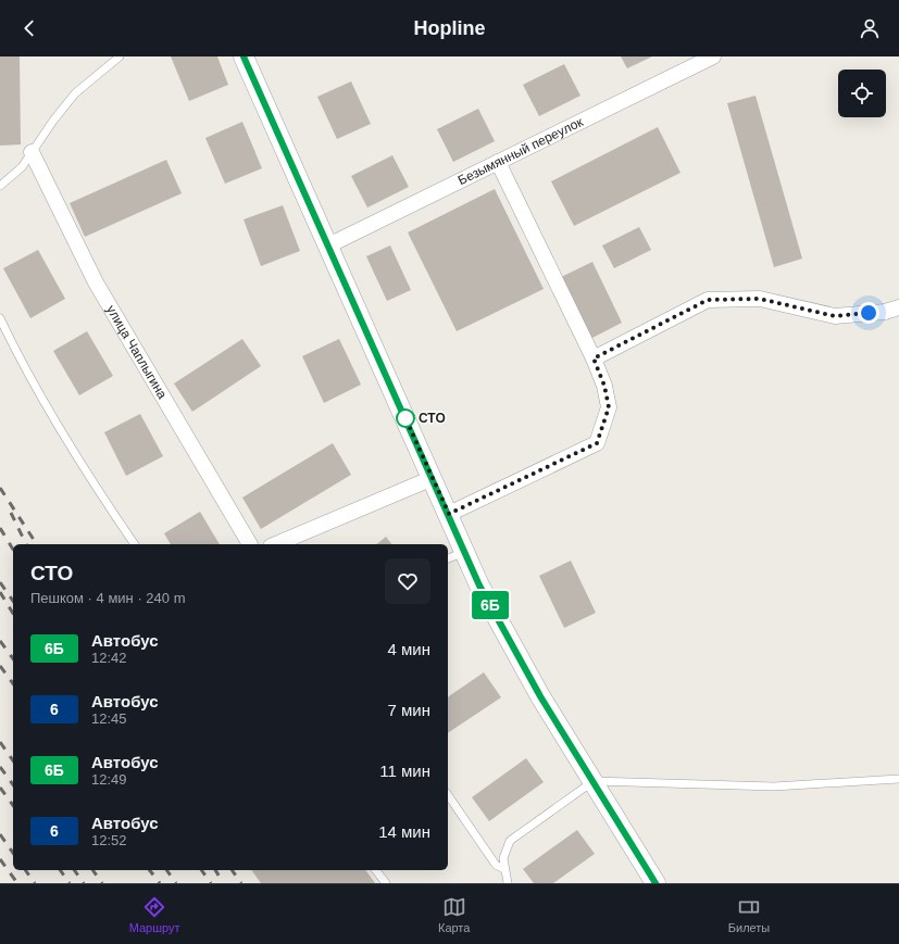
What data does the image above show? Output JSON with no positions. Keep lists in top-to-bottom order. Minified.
{"streets":{"street":["Безымянный переулок","улица Чаплыгина"]},"places":["СТО"],"lines":["bus line 6Б"],"page":{"header":"Hopline","on_map":"6Б","heading":["СТО","Пешком · 4 мин · 240 m"],"list":[{"mark":"6Б","name":"Автобус","note":"12:42","value":"4 мин"},{"mark":"6","name":"Автобус","note":"12:45","value":"7 мин"},{"mark":"6Б","name":"Автобус","note":"12:49","value":"11 мин"},{"mark":"6","name":"Автобус","note":"12:52","value":"14 мин"}],"tabs":["Маршрут","Карта","Билеты"]}}
